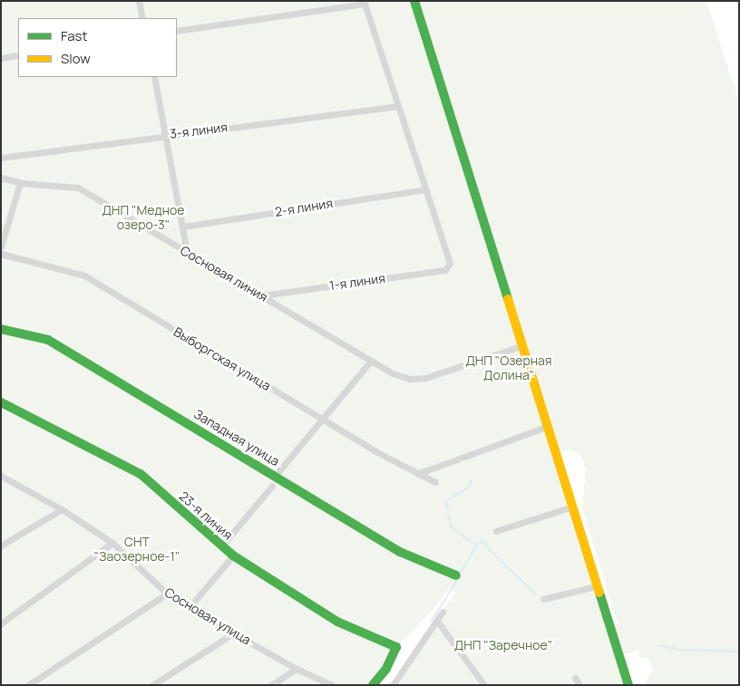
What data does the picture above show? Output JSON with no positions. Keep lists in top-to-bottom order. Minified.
{"streets":{"street":["3-я линия","2-я линия","Сосновая линия","1-я линия","Выборгская улица","Западная улица","23-я линия","Сосновая улица"]},"crossings":[["2-я линия","1-я линия"],["Сосновая линия","1-я линия"]],"parks":["ДНП \"Медное озеро-3\"","ДНП \"Озерная Долина\"","СНТ \"Заозерное-1\"","ДНП \"Заречное\""],"legend":["Fast","Slow"]}
